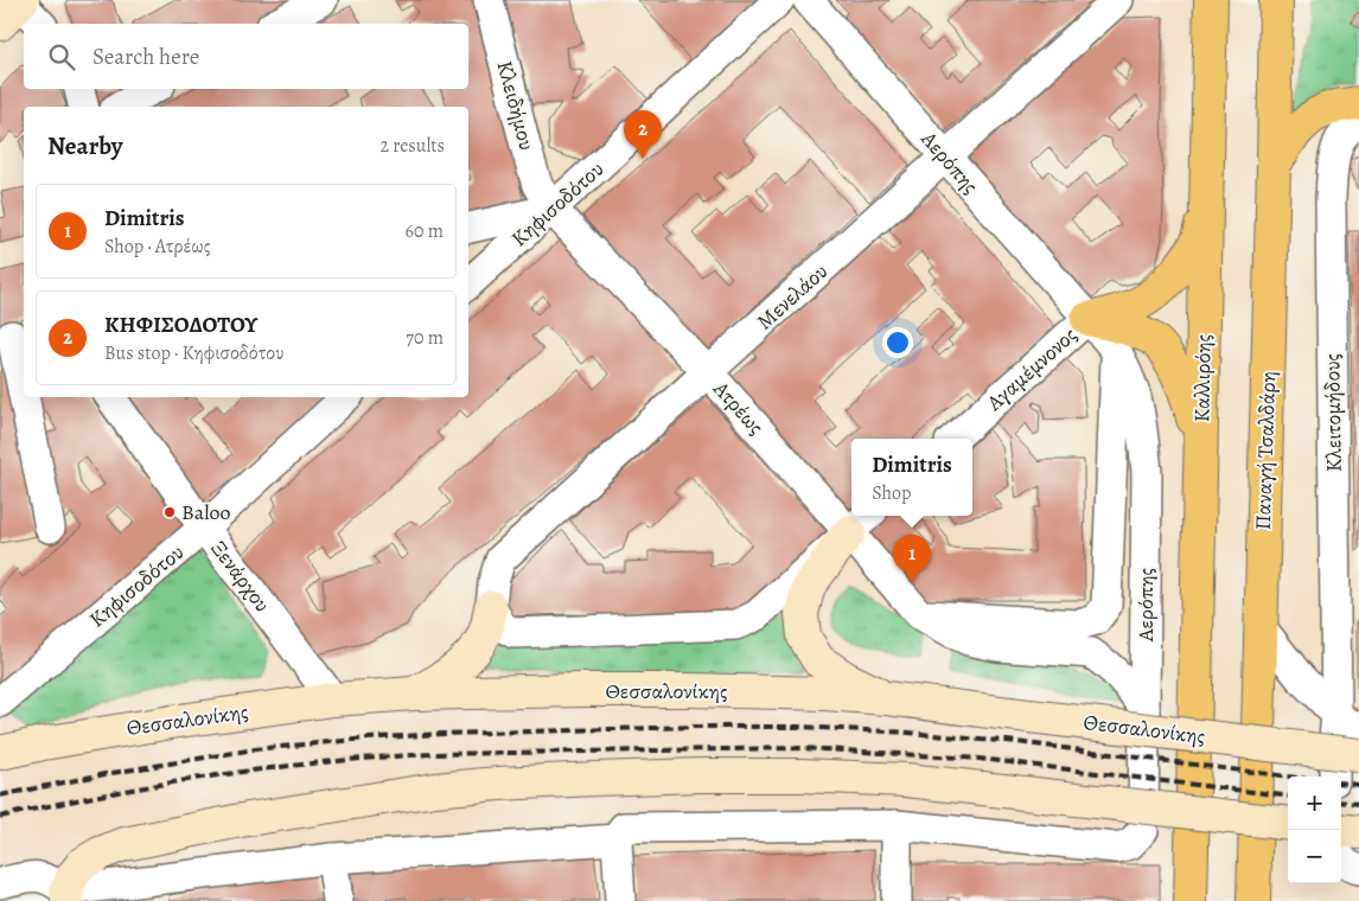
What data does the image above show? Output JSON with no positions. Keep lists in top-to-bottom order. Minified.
{"streets":{"main road":["Καλλιρόης","Παναγή Τσαλδάρη"],"street":["Κλειδήμου","Αερόπης","Κηφισοδότου","Μενελάου","Αγαμέμνονος","Ατρέως","Κλειτομήδους","Ξενάρχου","Θεσσαλονίκης"]},"crossings":[["Κλειδήμου","Κηφισοδότου"],["Κλειδήμου","Ατρέως"],["Αερόπης","Μενελάου"],["Αερόπης","Αγαμέμνονος"],["Αερόπης","Ατρέως"],["Κηφισοδότου","Ατρέως"],["Κηφισοδότου","Ξενάρχου"],["Μενελάου","Ατρέως"],["Ξενάρχου","Θεσσαλονίκης"]],"places":["Baloo"],"page":{"search":"Search here","heading":["Nearby","2 results"],"pins":["2","1"],"list":[{"mark":"1","name":"Dimitris","note":"Shop · Ατρέως","value":"60 m"},{"mark":"2","name":"ΚΗΦΙΣΟΔΟΤΟΥ","note":"Bus stop · Κηφισοδότου","value":"70 m"}],"popup":["Dimitris","Shop"],"map_buttons":["+","−"]}}
